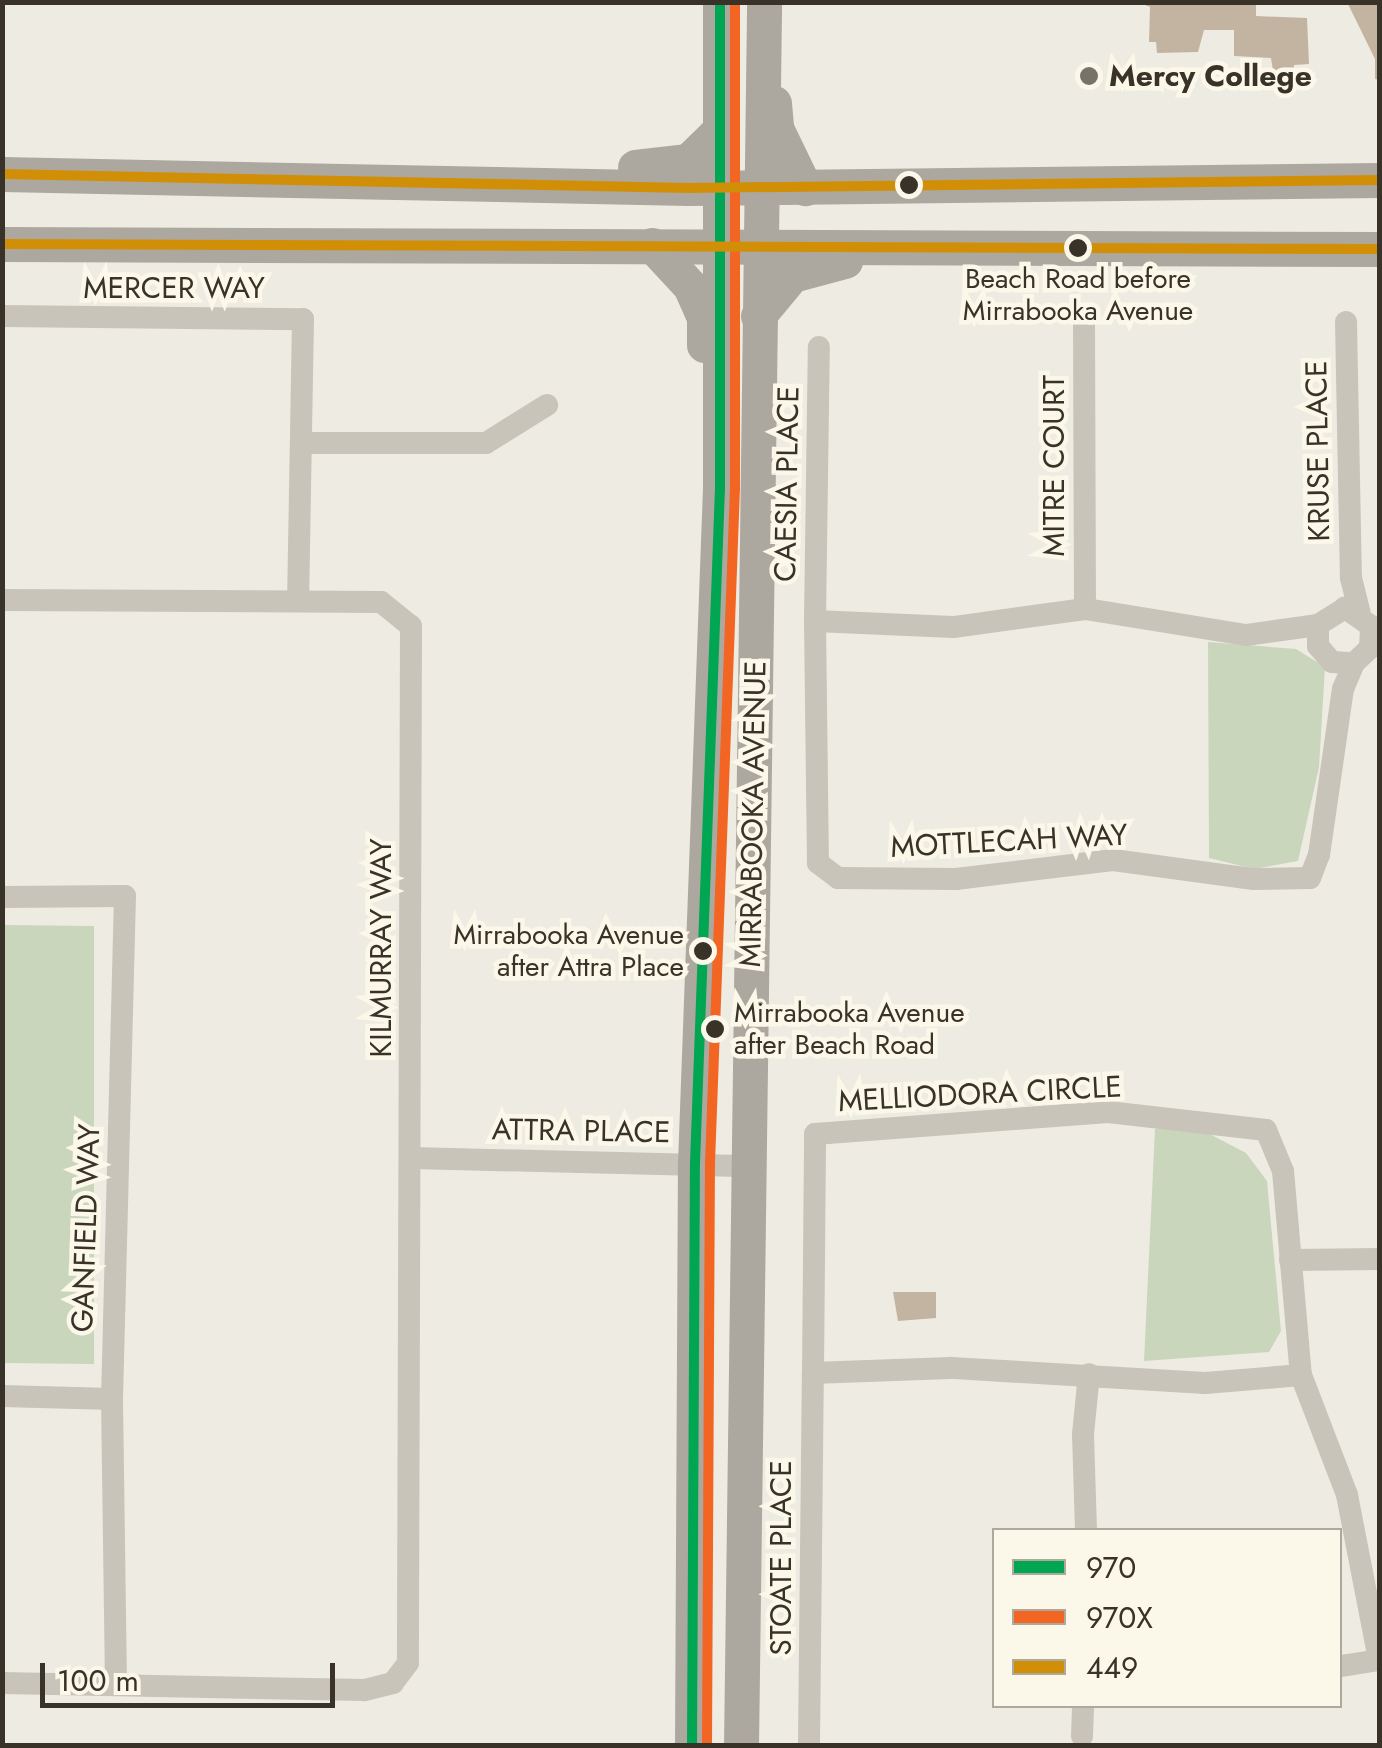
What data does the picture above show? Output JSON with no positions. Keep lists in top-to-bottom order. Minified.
{"streets":{"main road":["MIRRABOOKA AVENUE"],"street":["MERCER WAY","KRUSE PLACE","MITRE COURT","CAESIA PLACE","MOTTLECAH WAY","KILMURRAY WAY","MELLIODORA CIRCLE","ATTRA PLACE","GANFIELD WAY","STOATE PLACE"]},"crossings":[["MERCER WAY","KILMURRAY WAY"],["KRUSE PLACE","MOTTLECAH WAY"],["CAESIA PLACE","MOTTLECAH WAY"],["MIRRABOOKA AVENUE","ATTRA PLACE"],["KILMURRAY WAY","ATTRA PLACE"],["KILMURRAY WAY","GANFIELD WAY"],["MELLIODORA CIRCLE","STOATE PLACE"]],"places":["Mercy College","Beach Road before Mirrabooka Avenue","Mirrabooka Avenue after Attra Place","Mirrabooka Avenue after Beach Road"],"lines":["transit line 970","transit line 970X","transit line 449"],"legend":["970","970X","449"],"scale_bar":"100 m"}
